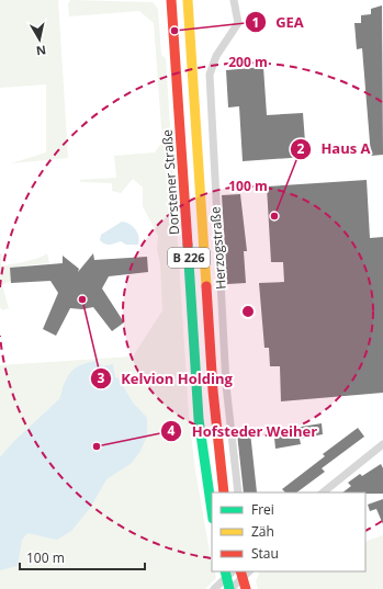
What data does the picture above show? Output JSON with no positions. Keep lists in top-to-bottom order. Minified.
{"streets":{"main road":["Dorstener Straße","B 226"],"street":["Herzogstraße"]},"places":["GEA","Haus A","Kelvion Holding","Hofsteder Weiher"],"legend":["Frei","Zäh","Stau"],"scale_bar":"100 m","north":"bottom","rings":["200 m","100 m"]}
